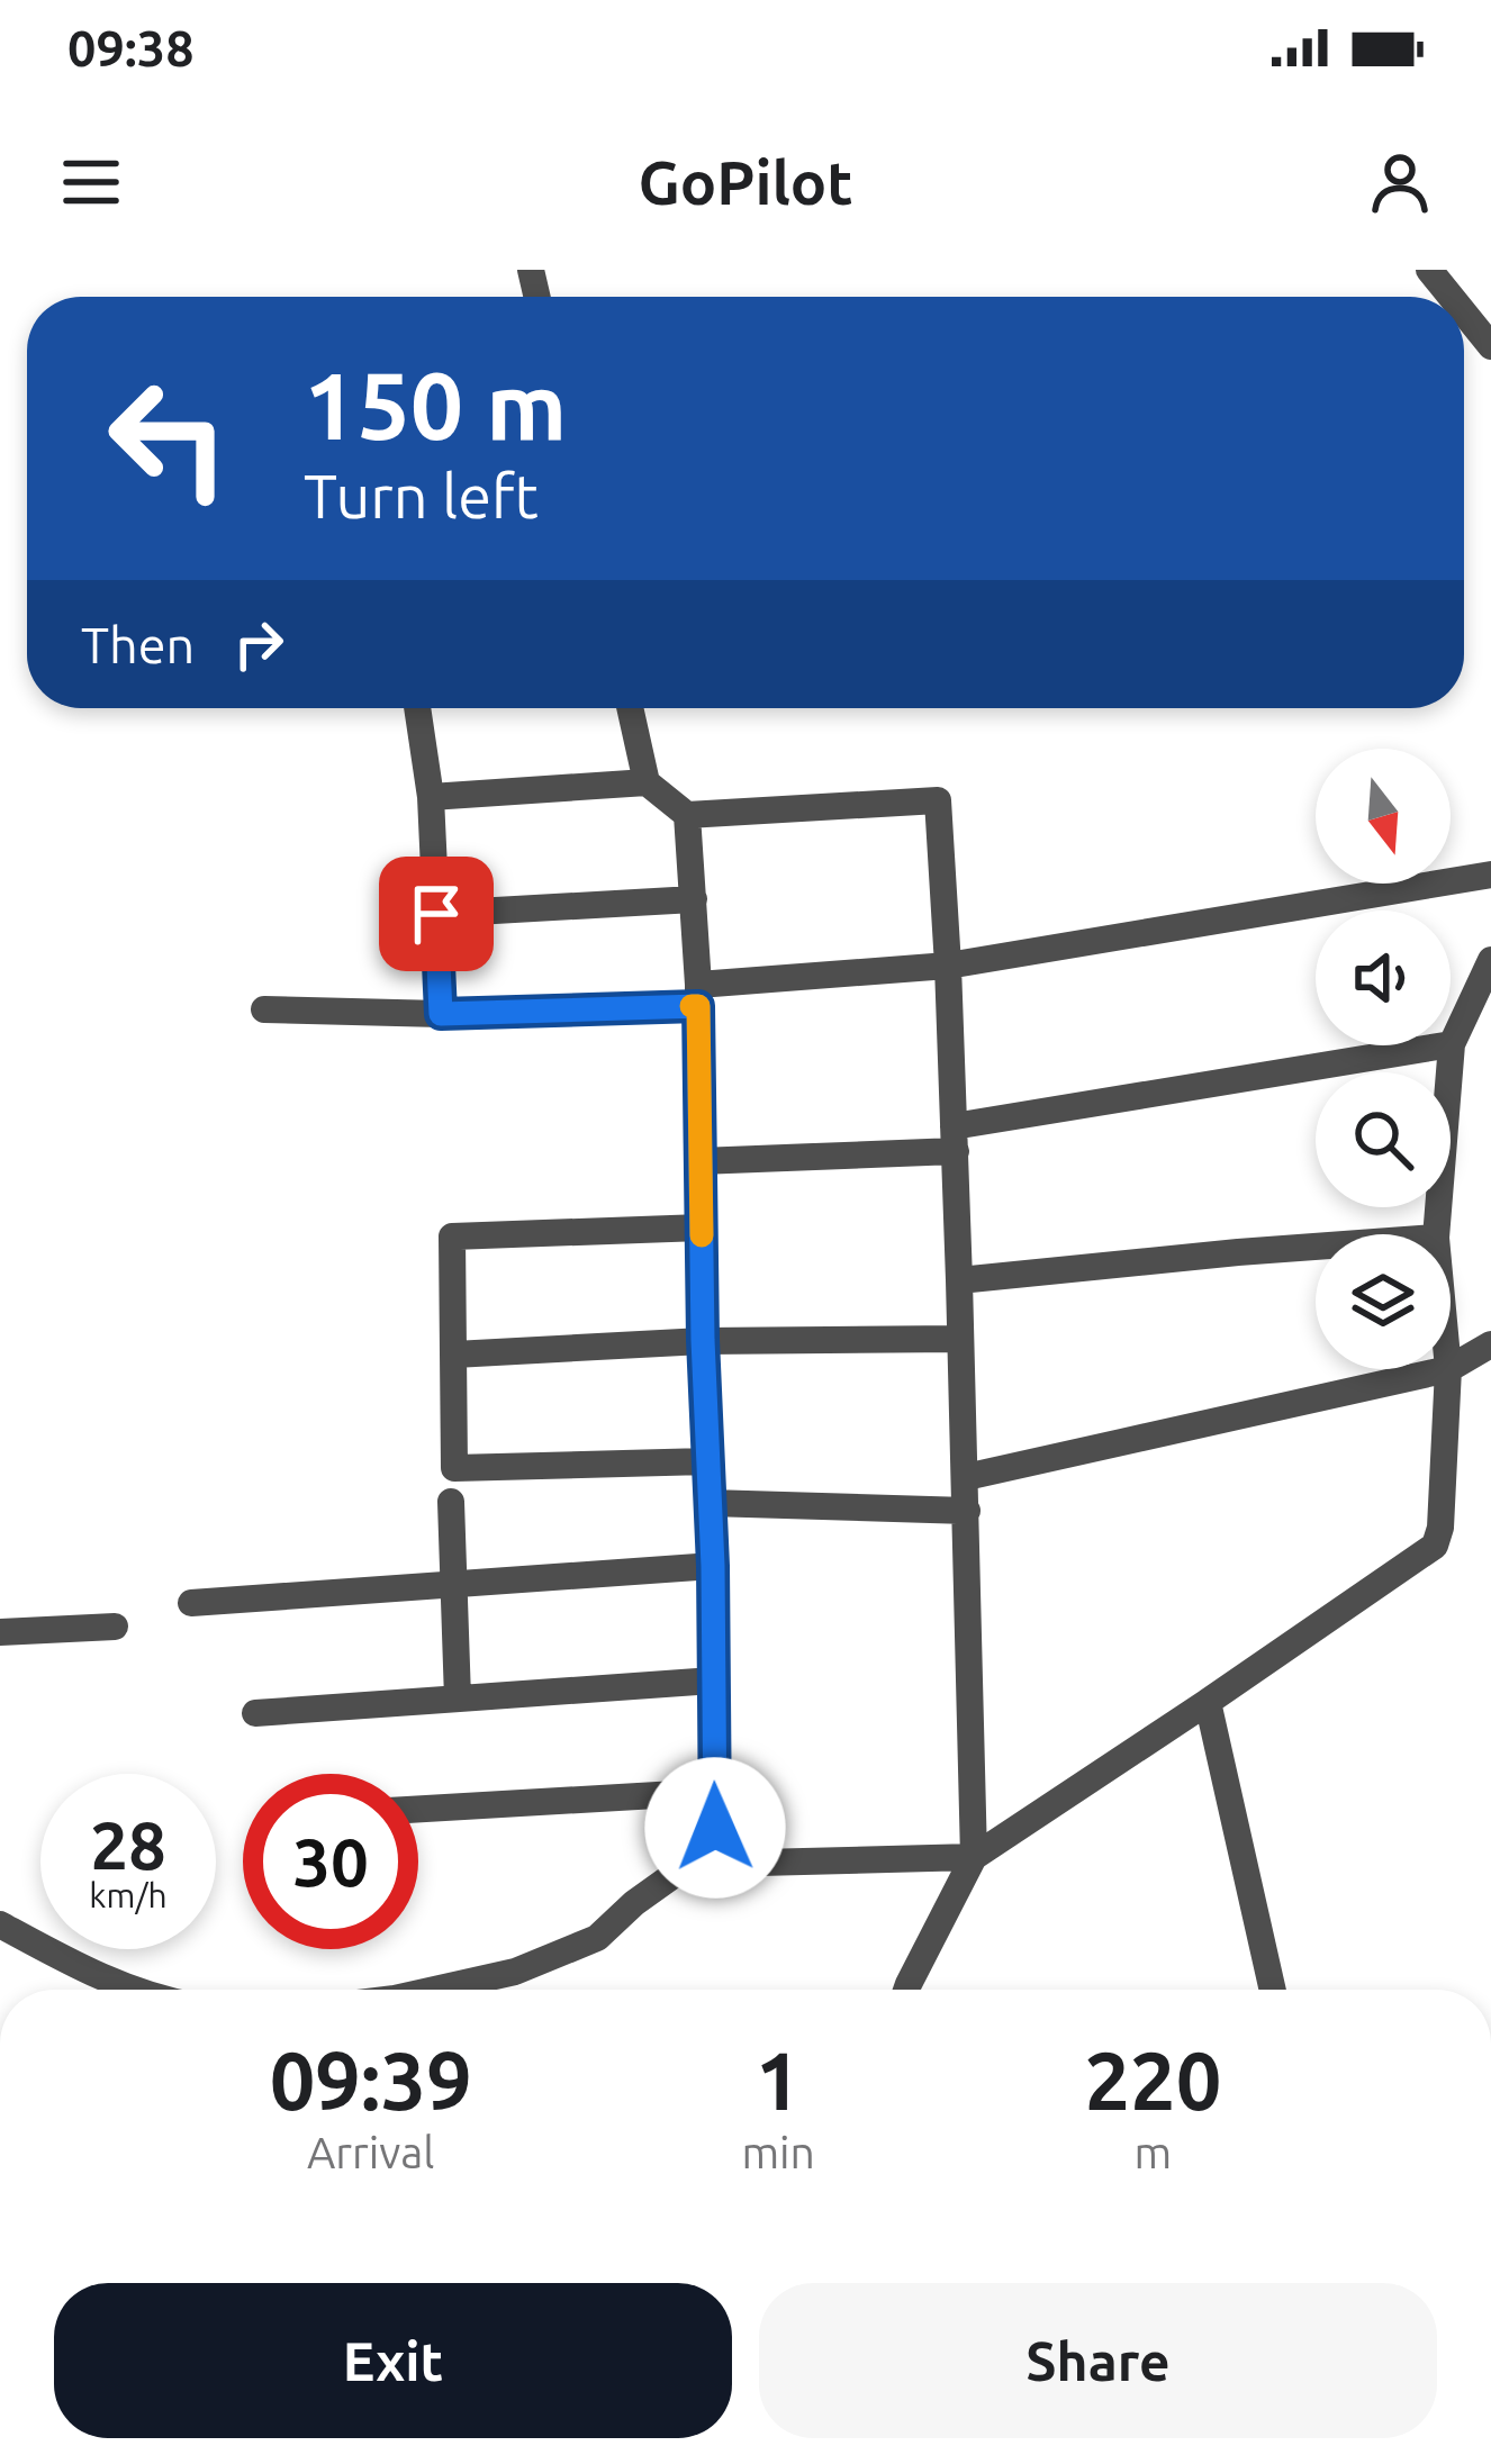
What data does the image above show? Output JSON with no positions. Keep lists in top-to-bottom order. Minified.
{"north":"bottom","page":{"status":"09:38","header":"GoPilot","turn":["150 m","Turn left"],"then":"Then","speed":"28 km/h","limit":"30","eta":["09:39","Arrival","1","min","220","m"],"buttons":["Exit","Share"]}}
